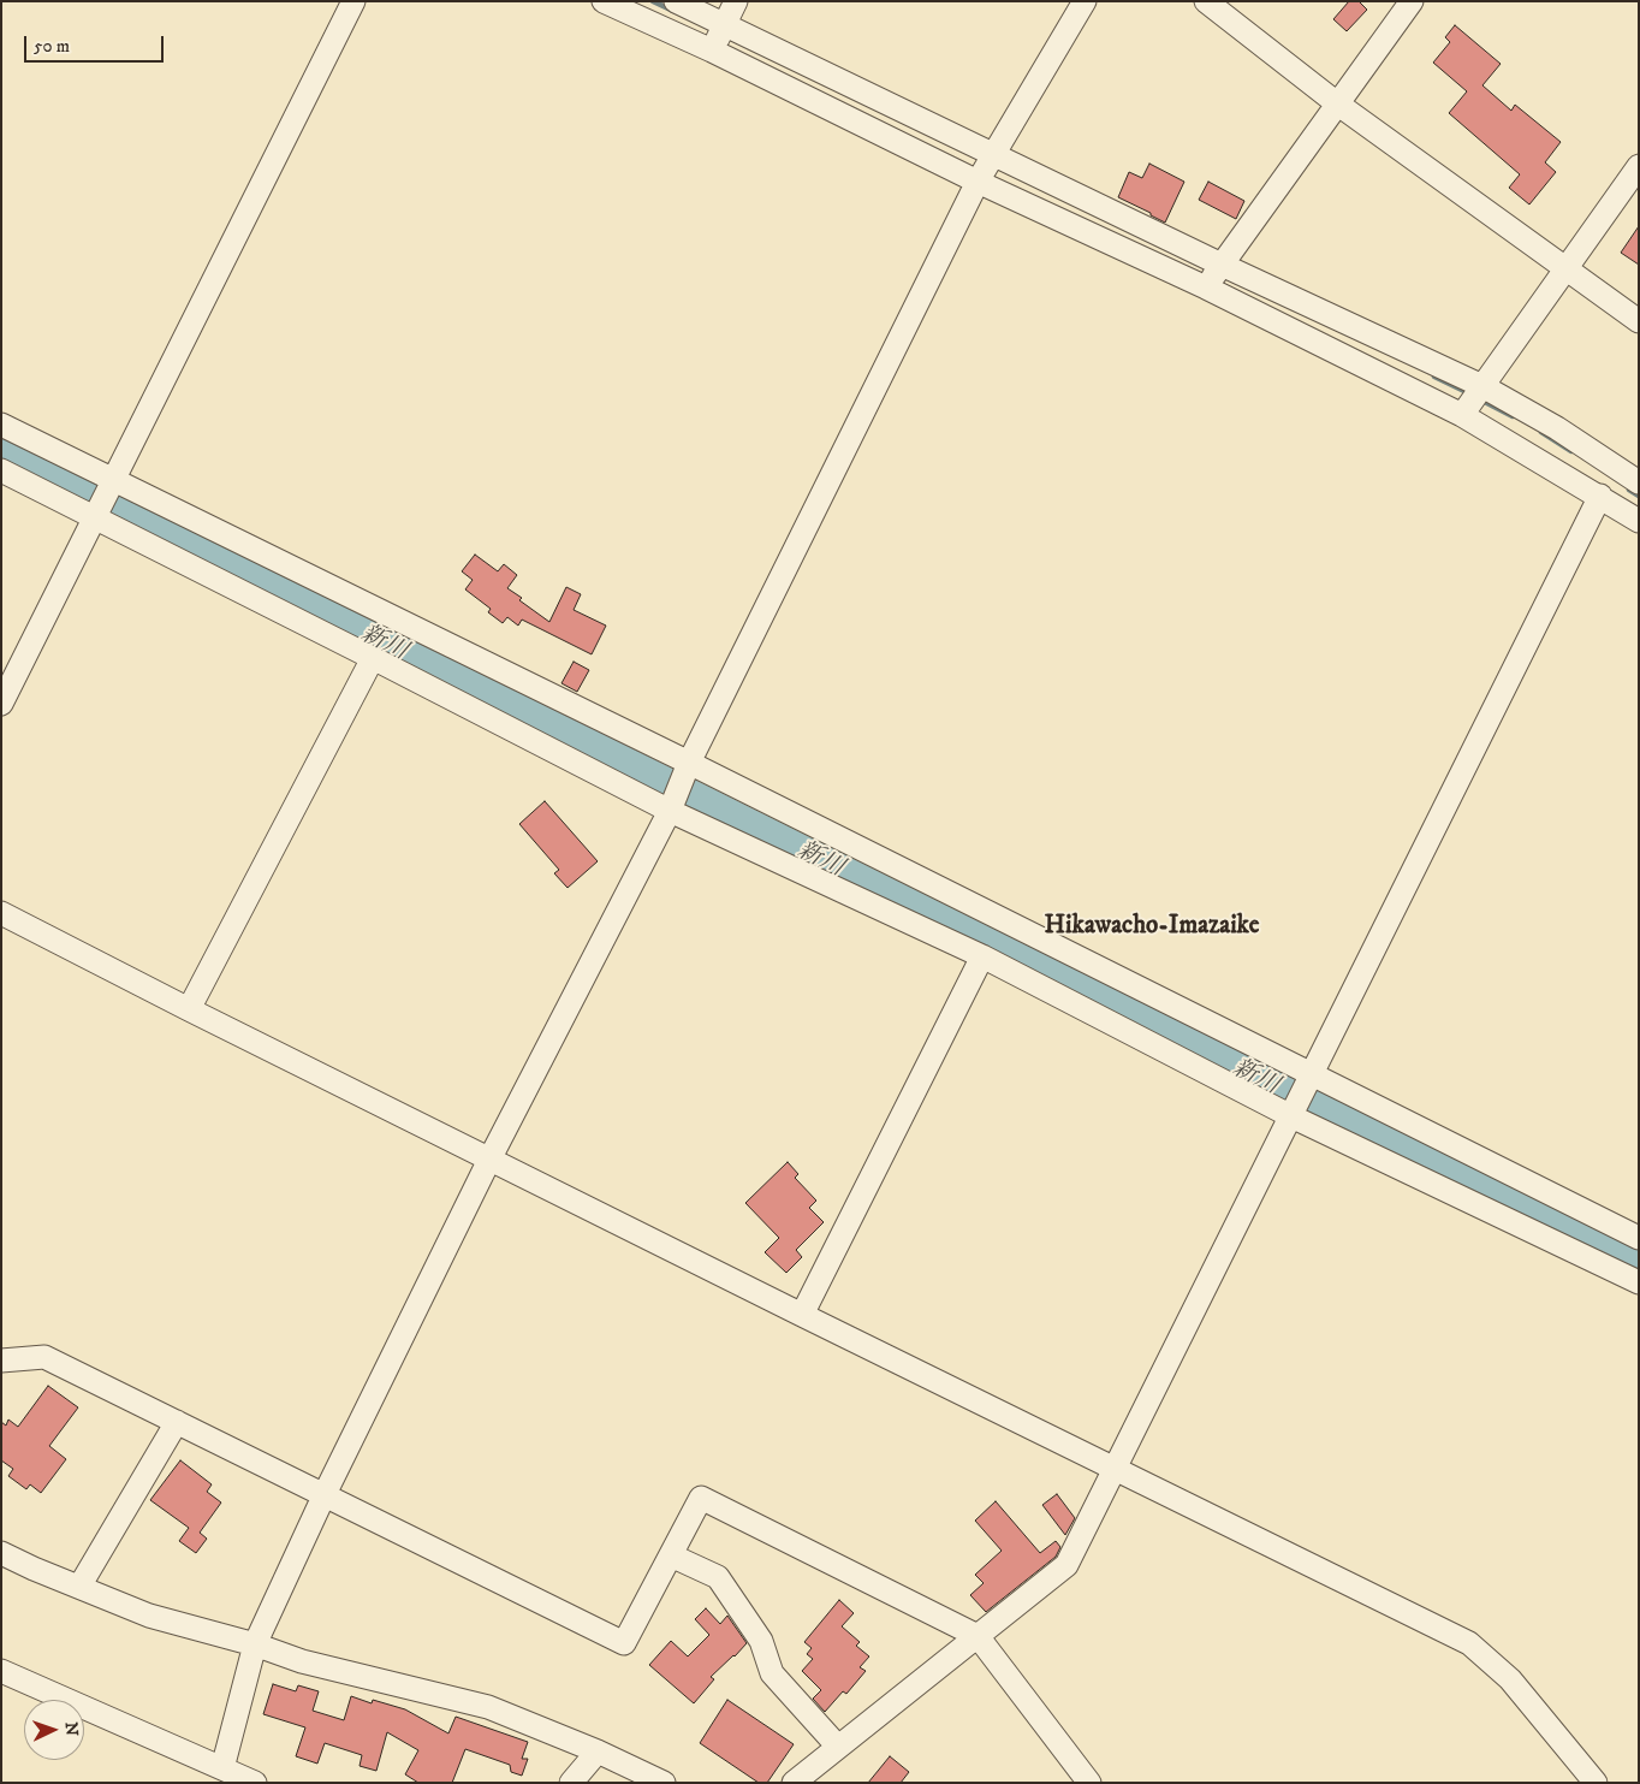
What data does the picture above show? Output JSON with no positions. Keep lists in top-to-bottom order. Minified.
{"districts":["Hikawacho-Imazaike"],"water":["新川"],"scale_bar":"50 m","north":"right"}
